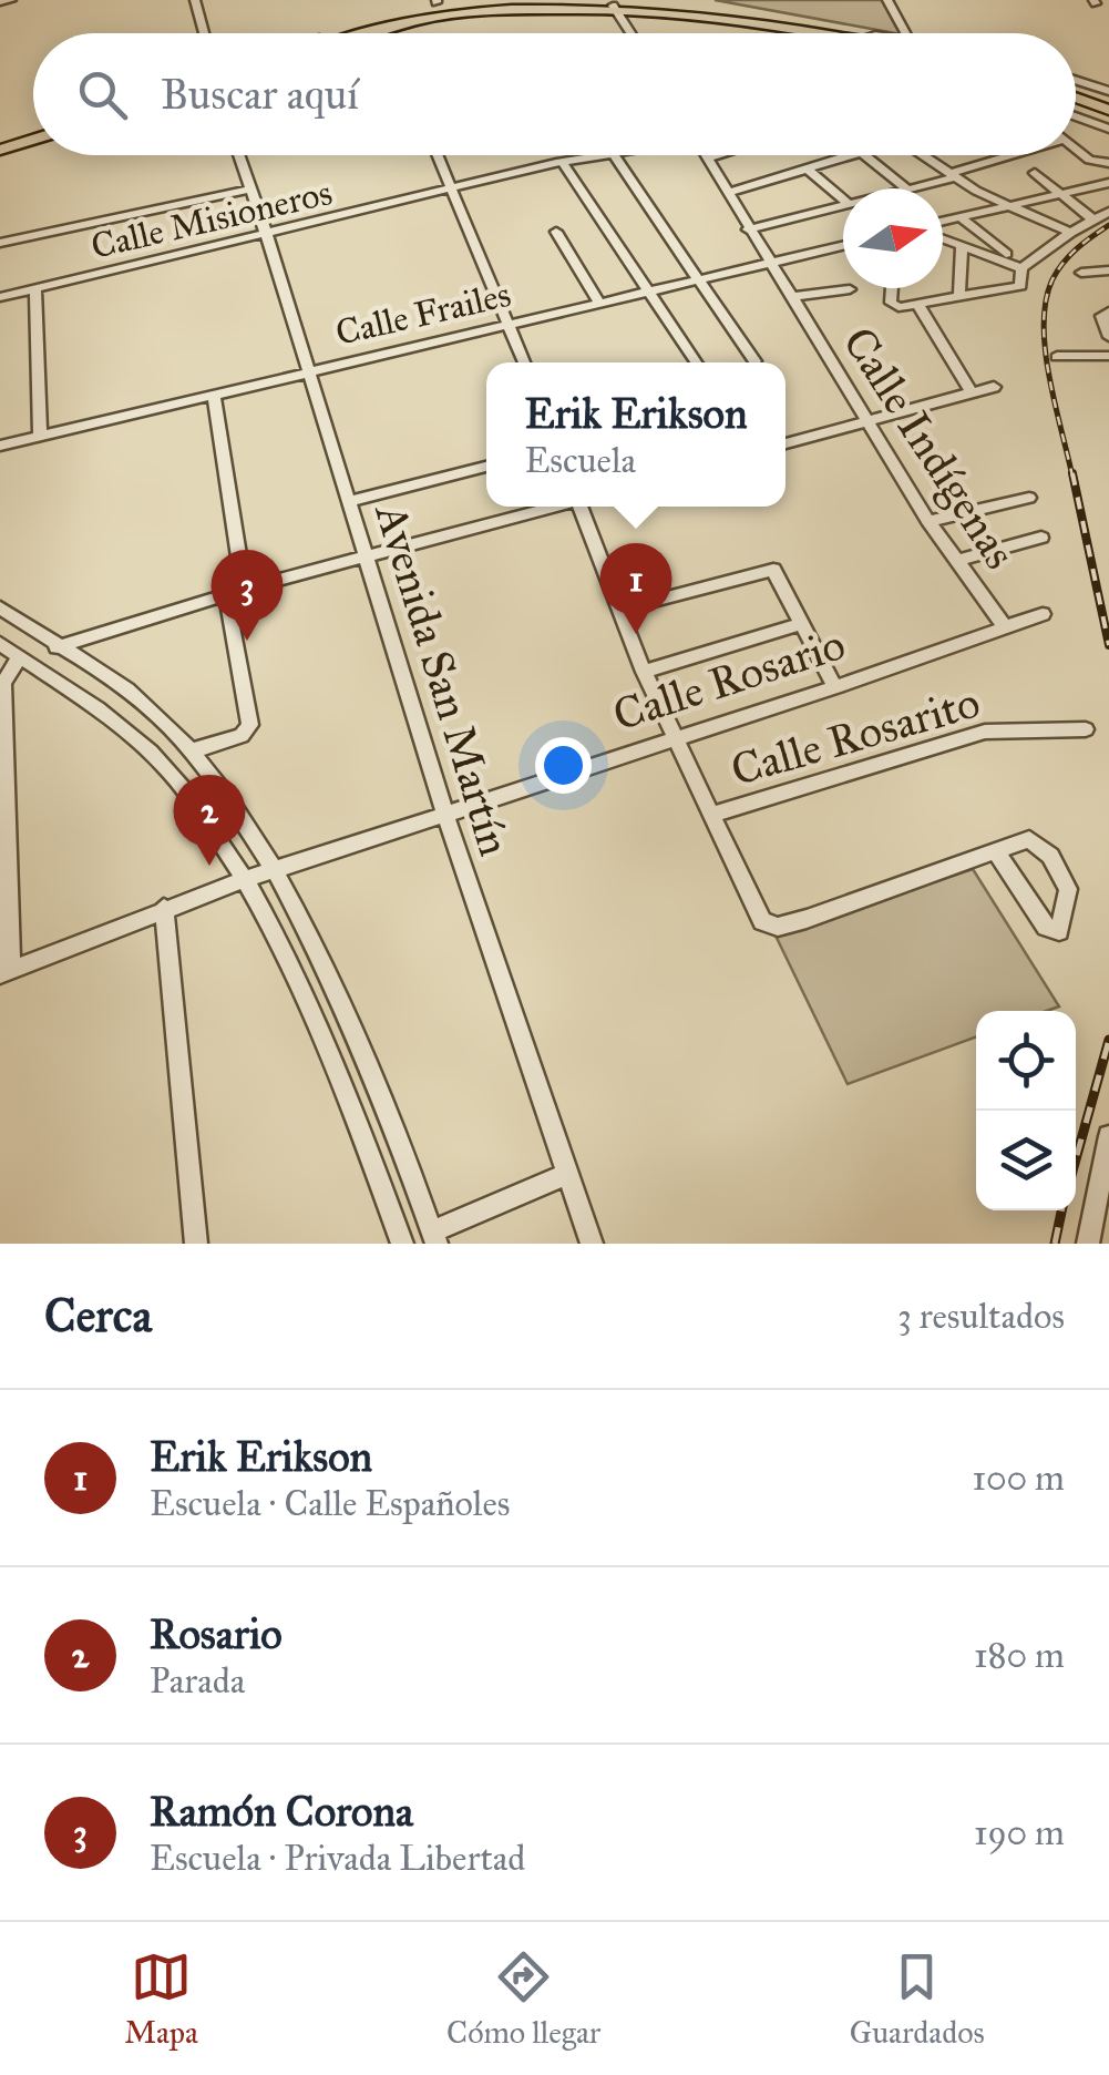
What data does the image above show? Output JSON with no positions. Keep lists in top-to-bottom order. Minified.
{"streets":{"street":["Calle Misioneros","Calle Frailes","Calle Indígenas","Avenida San Martín","Calle Rosario","Calle Rosarito"]},"crossings":[["Calle Misioneros","Avenida San Martín"],["Calle Frailes","Calle Indígenas"],["Calle Frailes","Avenida San Martín"],["Calle Indígenas","Calle Rosario"],["Avenida San Martín","Calle Rosario"]],"north":"right","page":{"search":"Buscar aquí","popup":["Erik Erikson","Escuela"],"pins":["1","3","2"],"heading":["Cerca","3 resultados"],"list":[{"mark":"1","name":"Erik Erikson","note":"Escuela · Calle Españoles","value":"100 m"},{"mark":"2","name":"Rosario","note":"Parada","value":"180 m"},{"mark":"3","name":"Ramón Corona","note":"Escuela · Privada Libertad","value":"190 m"}],"nav":["Mapa","Cómo llegar","Guardados"]}}
